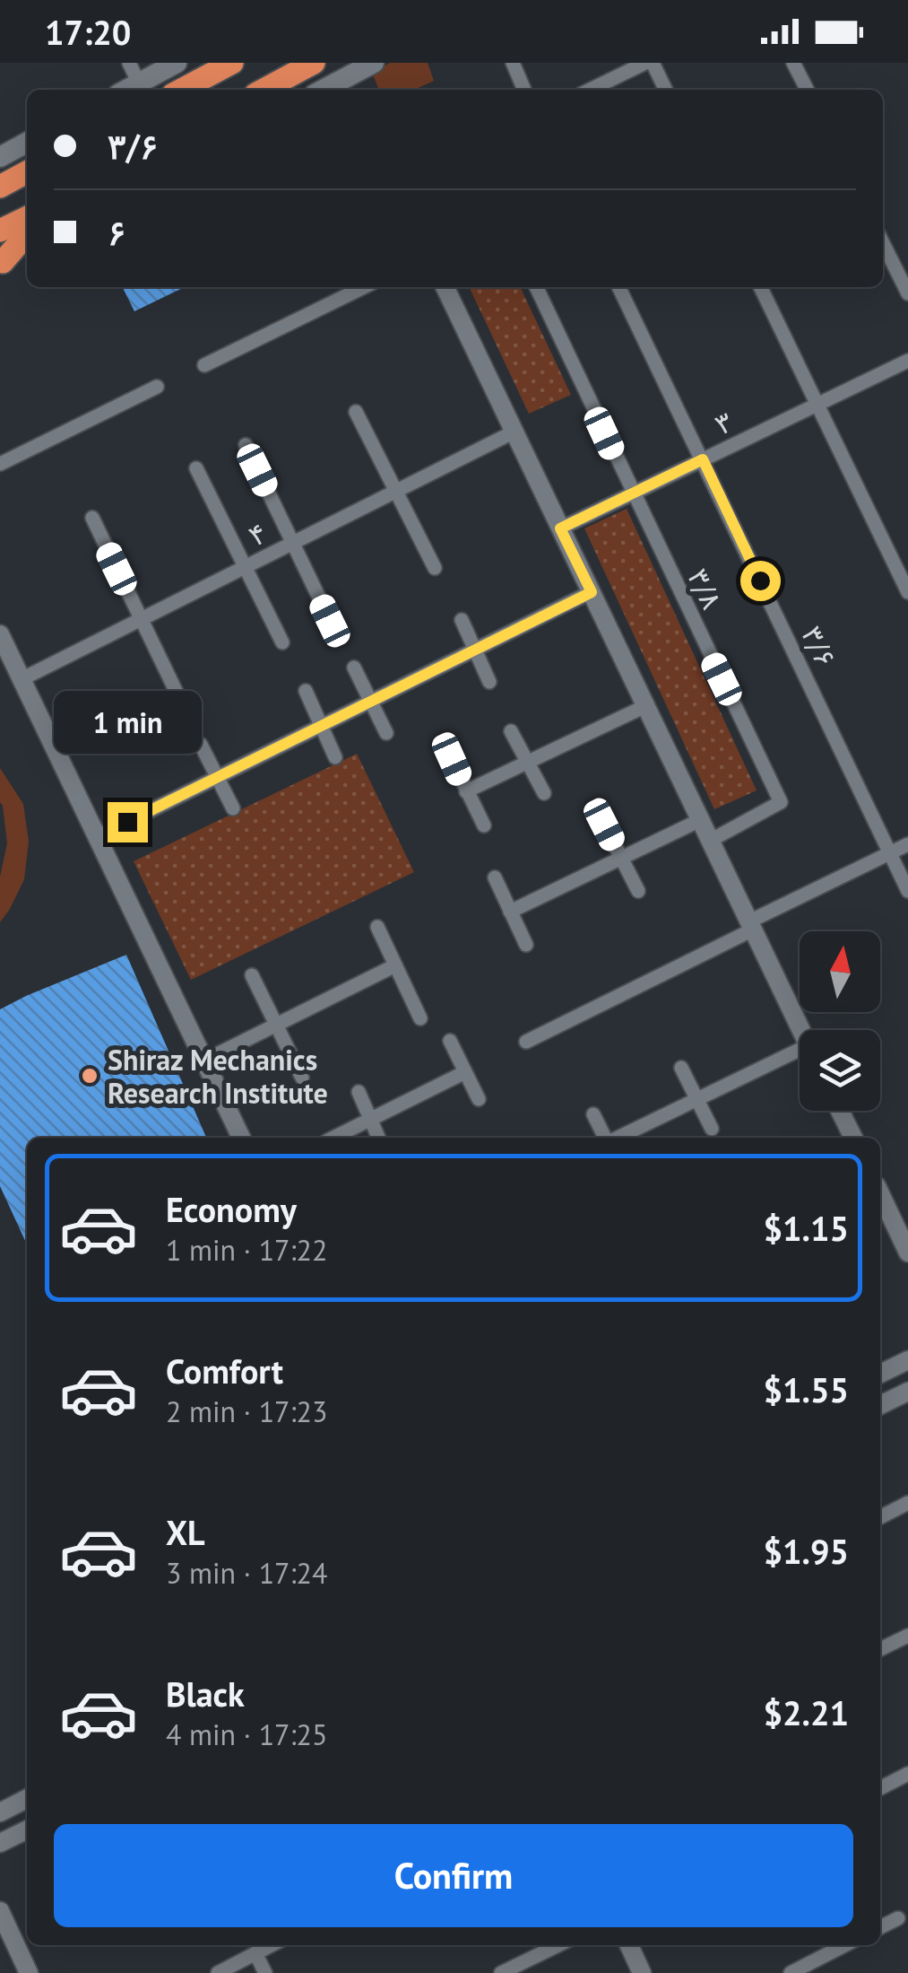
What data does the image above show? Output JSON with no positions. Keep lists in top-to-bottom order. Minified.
{"streets":{"street":["۳","۴","۳/۸","۳/۶"]},"crossings":[["۳","۳/۸"],["۳","۳/۶"]],"places":["Shiraz Mechanics Research Institute"],"north":"top","page":{"status":"17:20","banner":["۳/۶","۶"],"bubble":"1 min","list":[{"name":"Economy","note":"1 min · 17:22","value":"$1.15"},{"name":"Comfort","note":"2 min · 17:23","value":"$1.55"},{"name":"XL","note":"3 min · 17:24","value":"$1.95"},{"name":"Black","note":"4 min · 17:25","value":"$2.21"}],"buttons":"Confirm"}}
